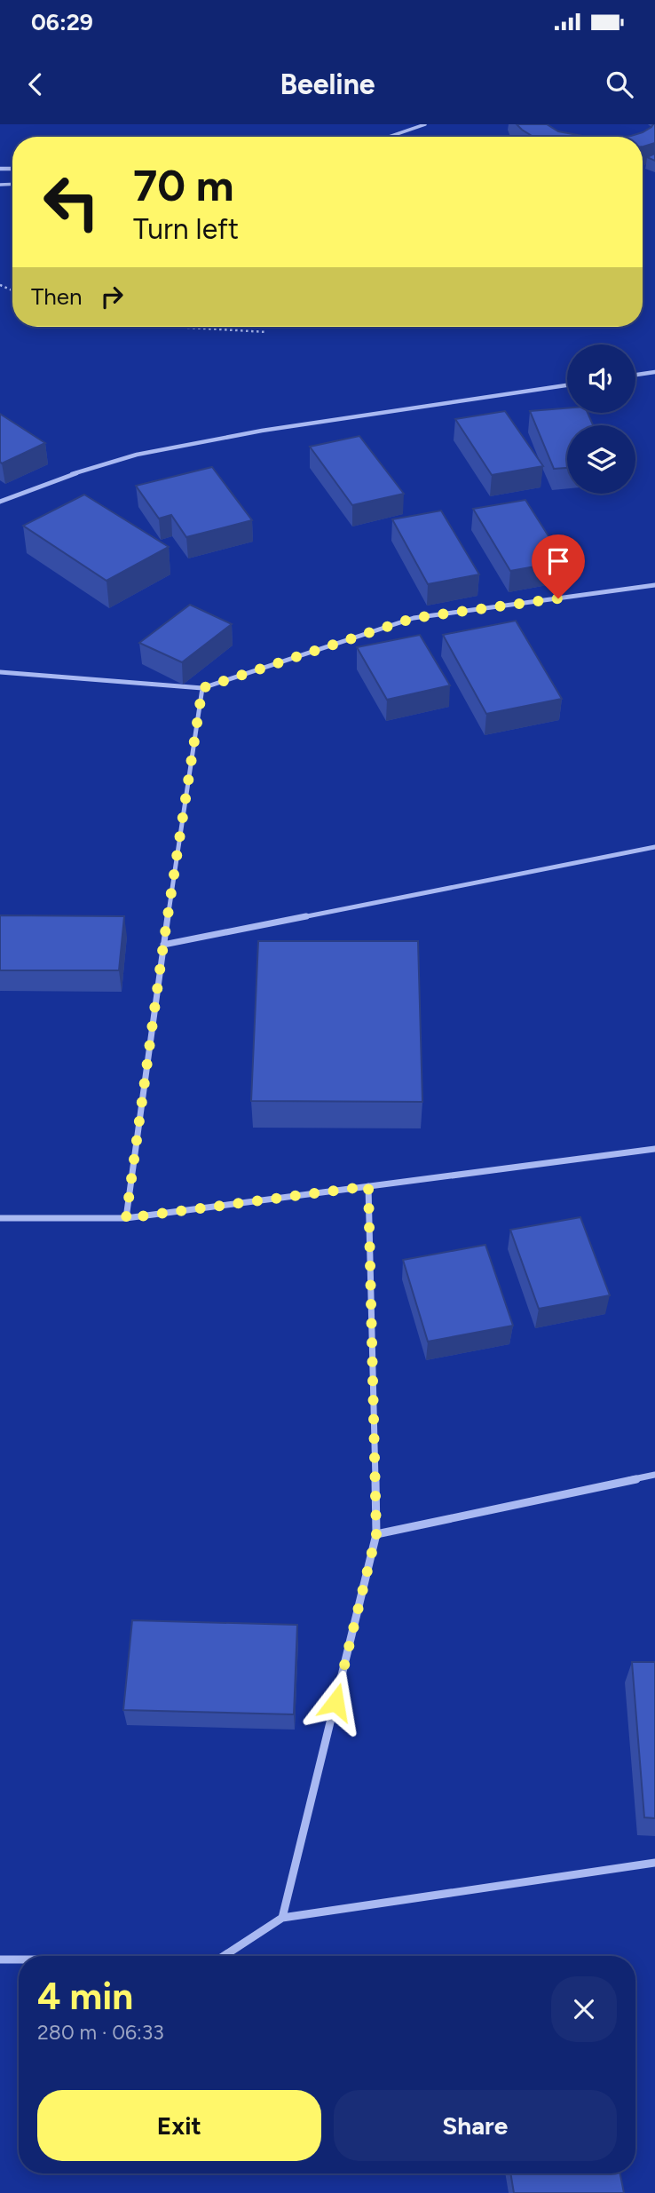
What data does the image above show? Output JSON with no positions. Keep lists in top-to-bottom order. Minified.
{"page":{"status":"06:29","header":"Beeline","turn":["70 m","Turn left"],"then":"Then","heading":["4 min","280 m · 06:33"],"buttons":["Exit","Share"]}}
